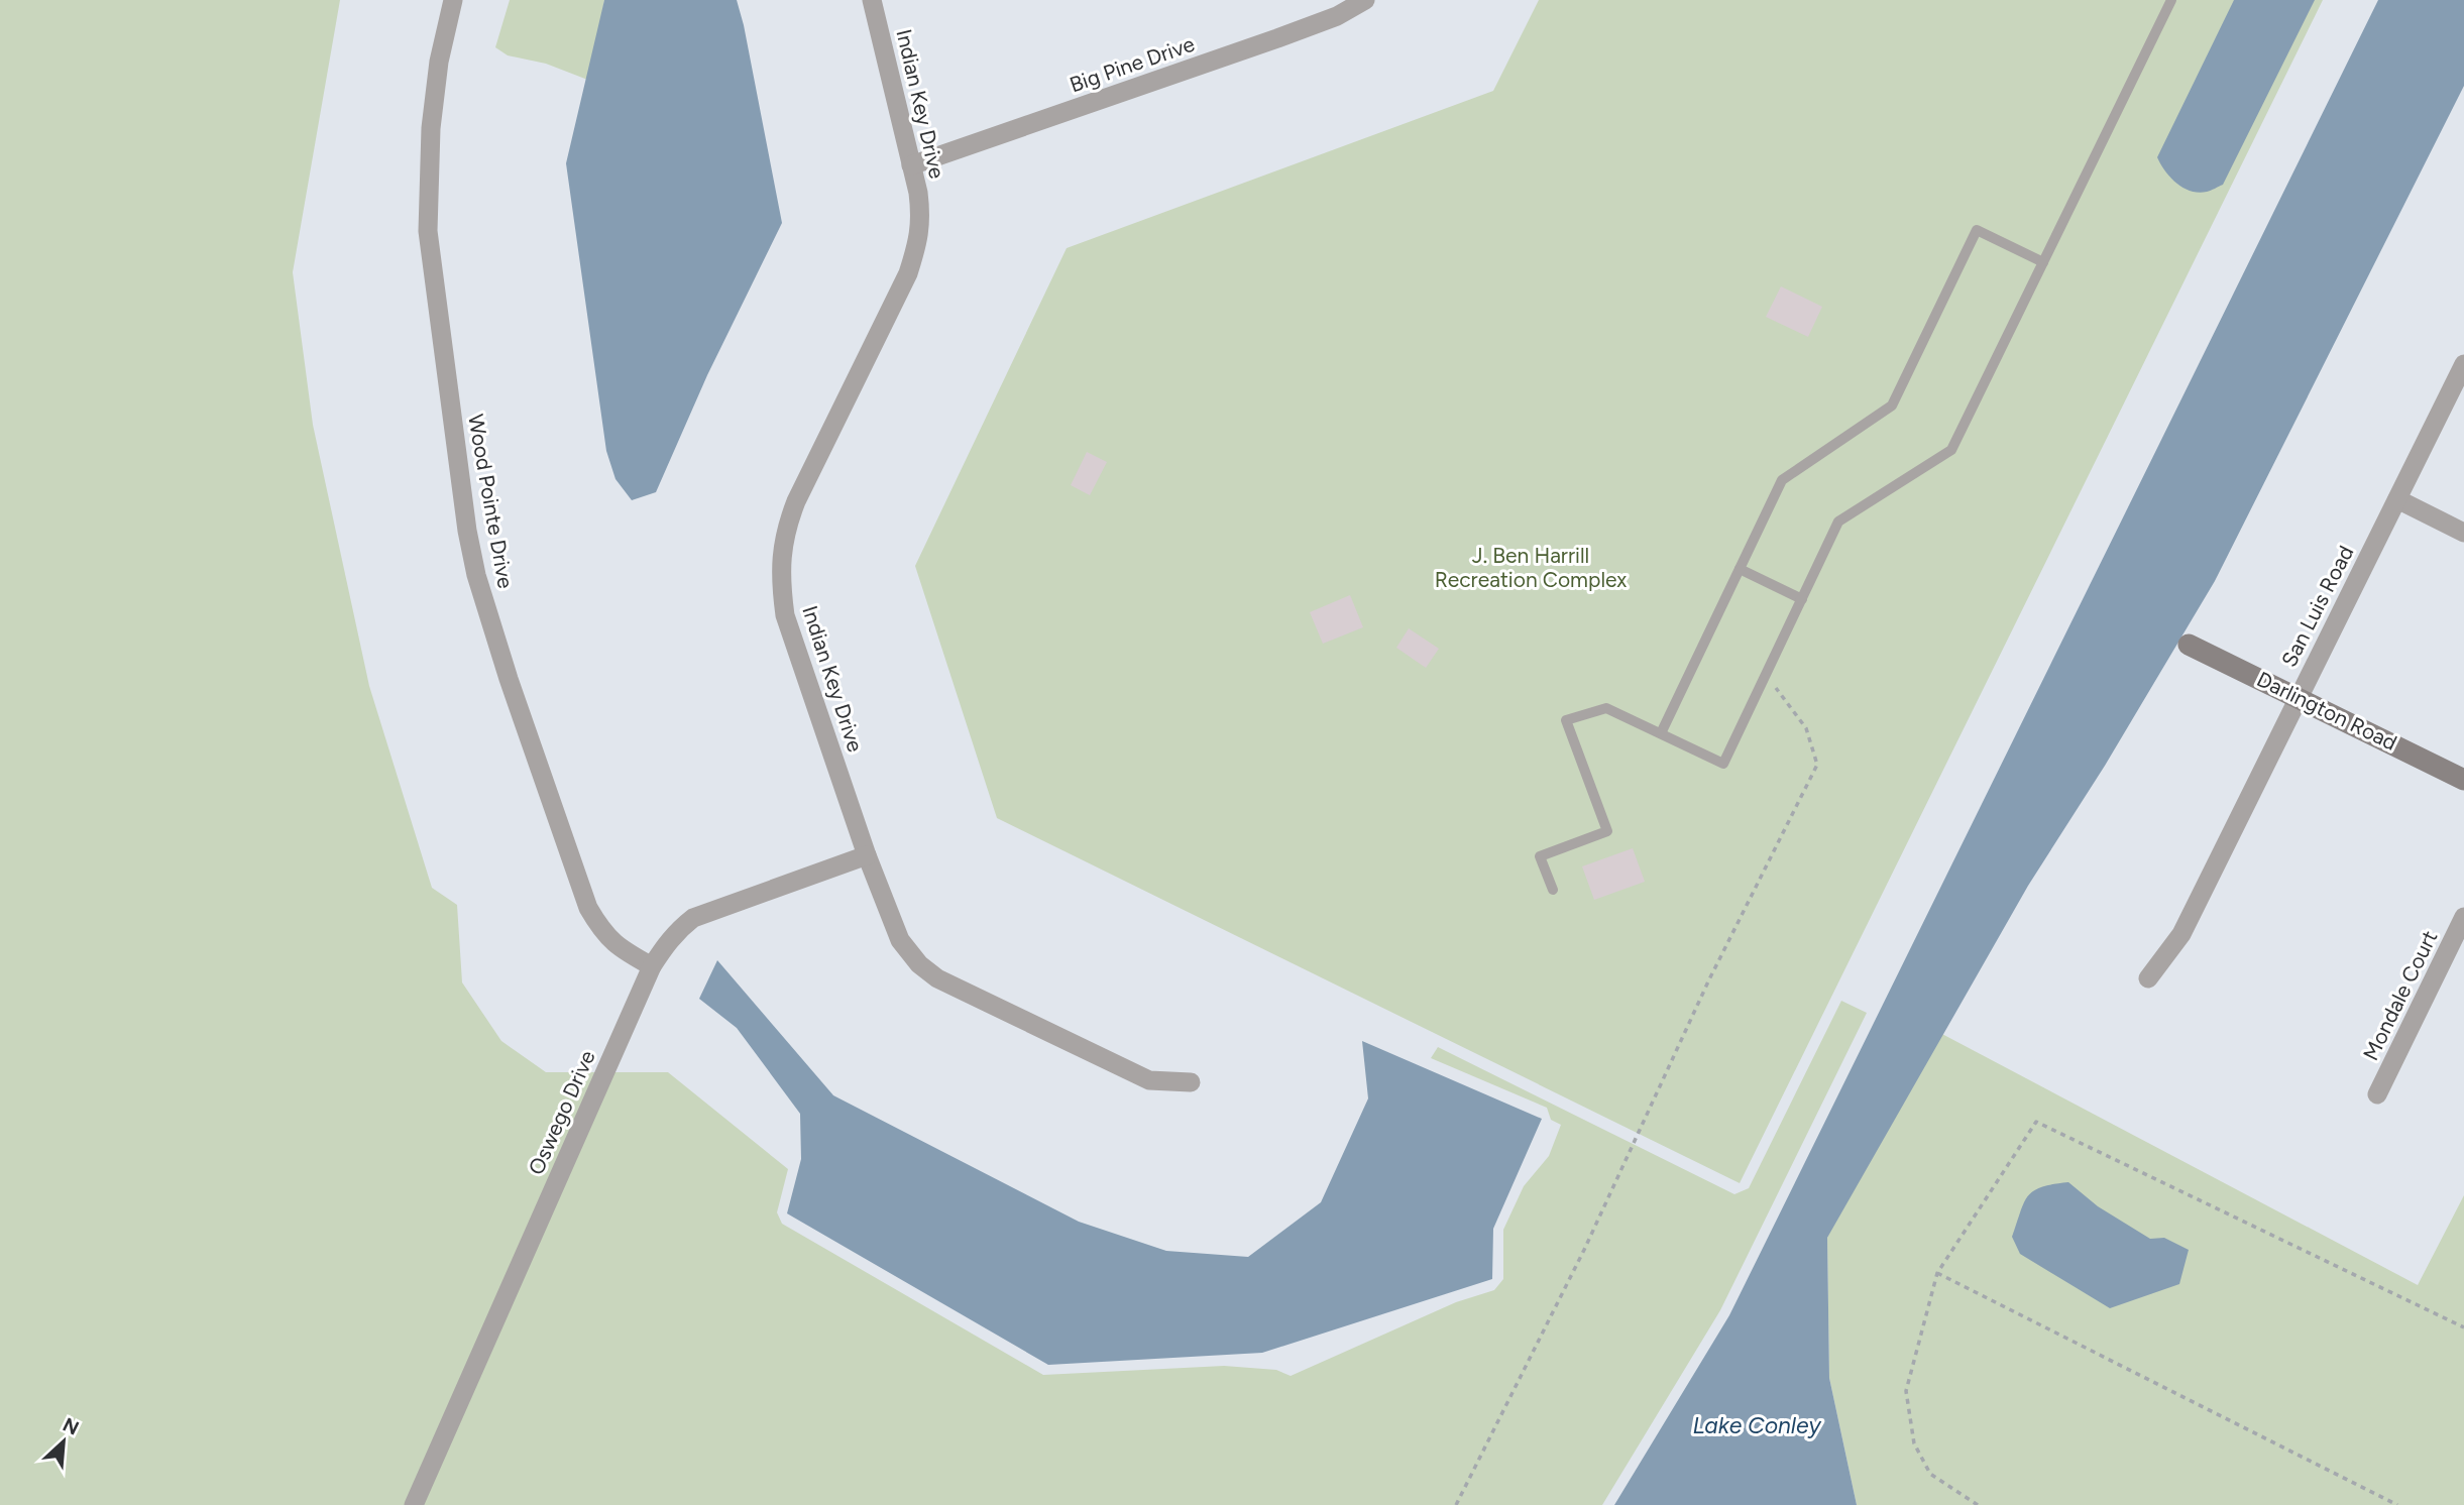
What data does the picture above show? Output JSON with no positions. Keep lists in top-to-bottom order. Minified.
{"streets":{"street":["Big Pine Drive","Indian Key Drive","Wood Pointe Drive","San Luis Road","Darlington Road","Mondale Court","Oswego Drive"]},"crossings":[["Big Pine Drive","Indian Key Drive"],["Indian Key Drive","Oswego Drive"],["Wood Pointe Drive","Oswego Drive"],["San Luis Road","Darlington Road"]],"water":["Lake Conley"],"parks":["J. Ben Harrill Recreation Complex"],"north":"top right"}
